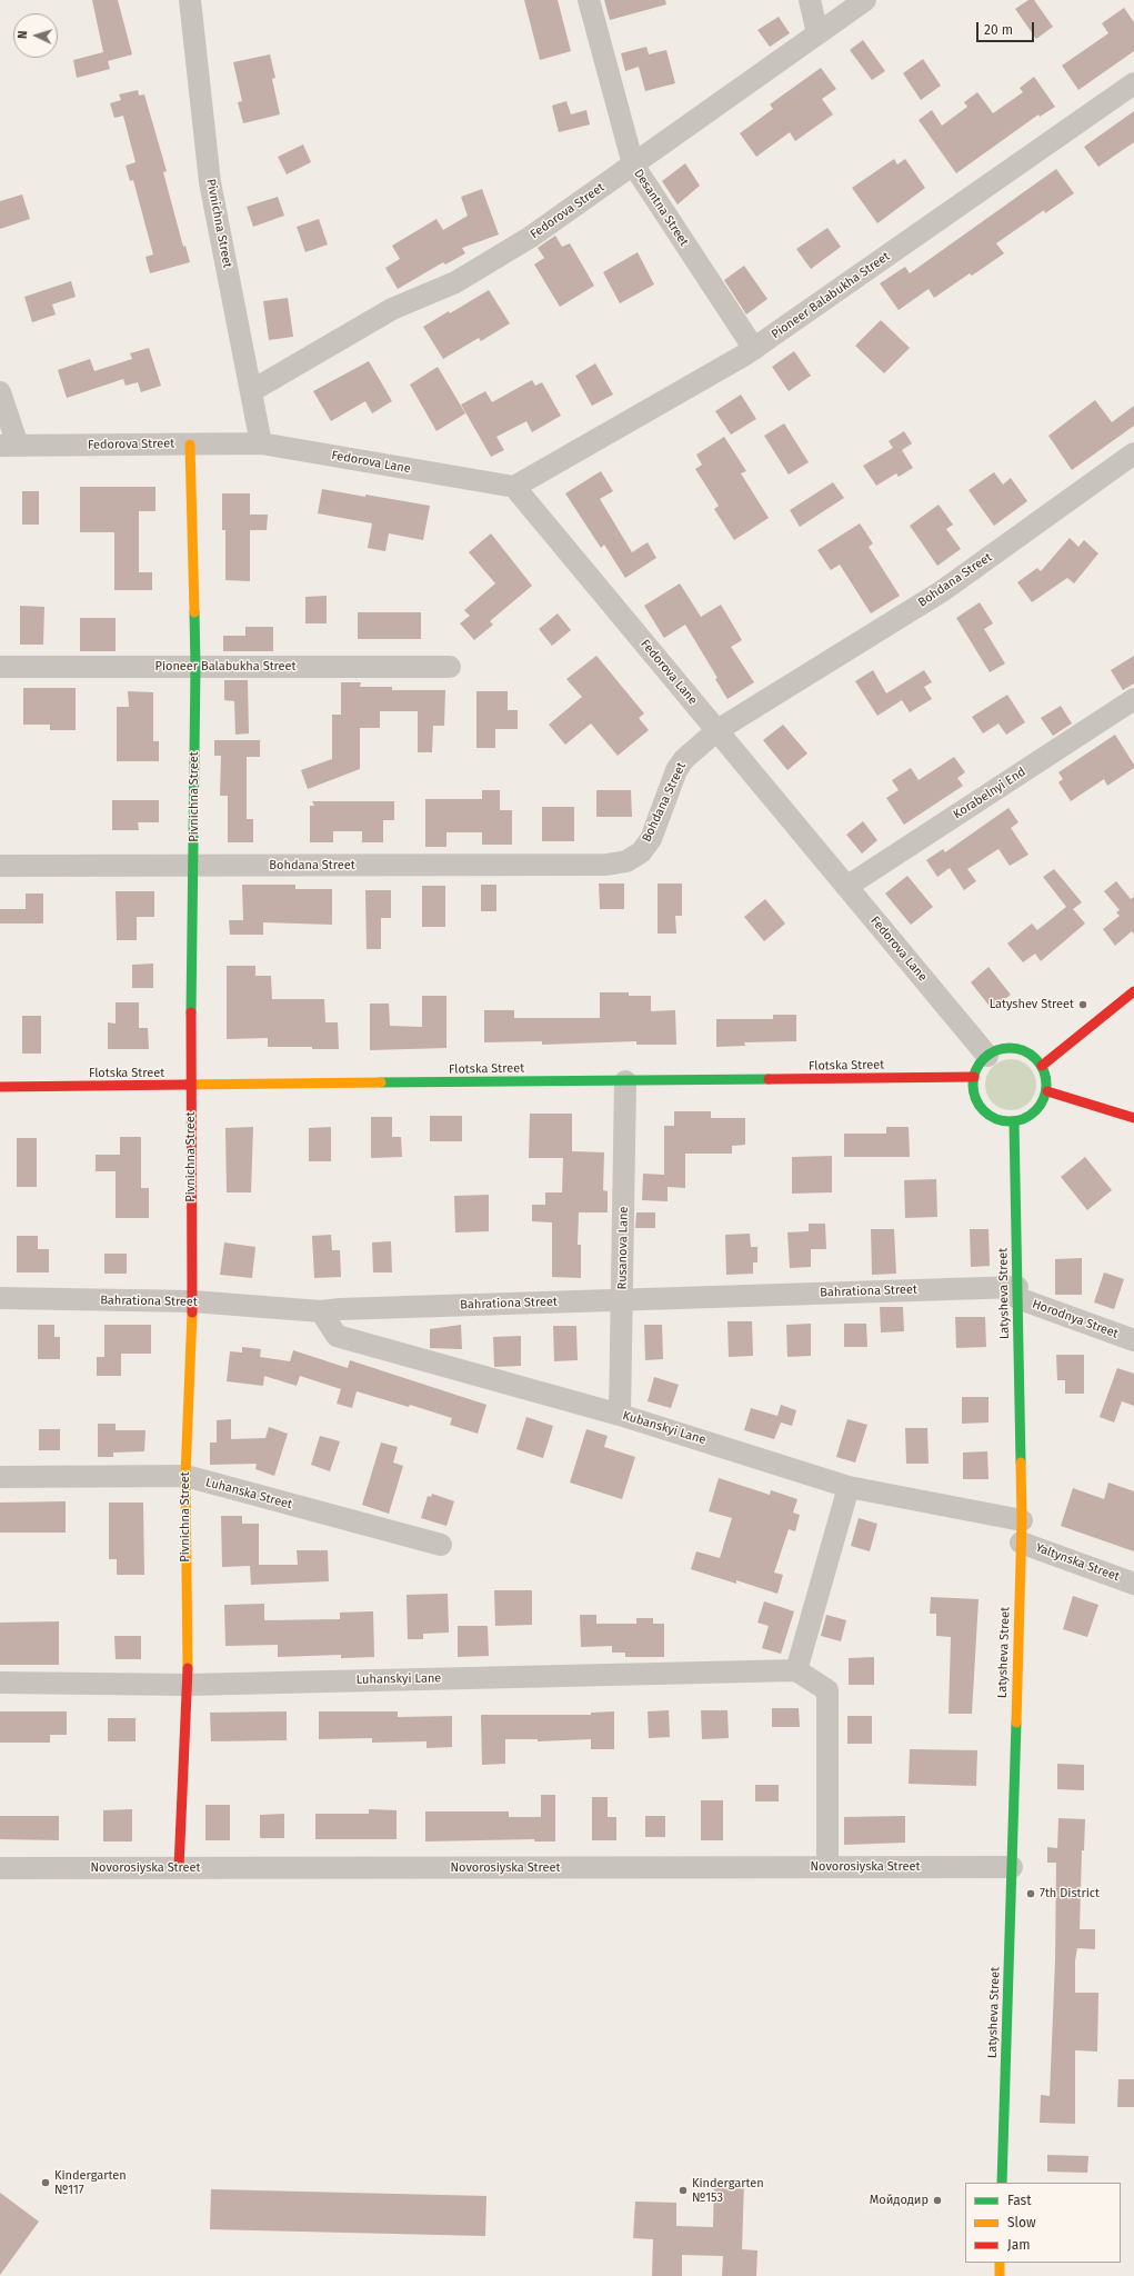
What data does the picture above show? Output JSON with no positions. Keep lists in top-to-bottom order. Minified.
{"streets":{"street":["Desantna Street","Fedorova Street","Pivnichna Street","Pioneer Balabukha Street","Fedorova Lane","Bohdana Street","Korabelnyi End","Flotska Street","Rusanova Lane","Bahrationa Street","Latysheva Street","Horodnya Street","Kubanskyi Lane","Luhanska Street","Yaltynska Street","Luhanskyi Lane","Novorosiyska Street"]},"crossings":[["Desantna Street","Fedorova Street"],["Desantna Street","Pioneer Balabukha Street"],["Fedorova Street","Pivnichna Street"],["Fedorova Street","Fedorova Lane"],["Pivnichna Street","Pioneer Balabukha Street"],["Pivnichna Street","Fedorova Lane"],["Pivnichna Street","Bohdana Street"],["Pivnichna Street","Flotska Street"],["Pivnichna Street","Bahrationa Street"],["Pivnichna Street","Luhanska Street"],["Pivnichna Street","Luhanskyi Lane"],["Pivnichna Street","Novorosiyska Street"],["Pioneer Balabukha Street","Fedorova Lane"],["Fedorova Lane","Bohdana Street"],["Fedorova Lane","Korabelnyi End"],["Fedorova Lane","Flotska Street"],["Fedorova Lane","Latysheva Street"],["Flotska Street","Rusanova Lane"],["Flotska Street","Latysheva Street"],["Rusanova Lane","Bahrationa Street"],["Rusanova Lane","Kubanskyi Lane"],["Bahrationa Street","Latysheva Street"],["Bahrationa Street","Horodnya Street"],["Bahrationa Street","Kubanskyi Lane"],["Latysheva Street","Horodnya Street"],["Latysheva Street","Kubanskyi Lane"],["Latysheva Street","Yaltynska Street"],["Latysheva Street","Novorosiyska Street"]],"places":["Latyshev Street","7th District","Kindergarten №117","Kindergarten №153","Мойдодир"],"legend":["Fast","Slow","Jam"],"scale_bar":"20 m","north":"left"}
